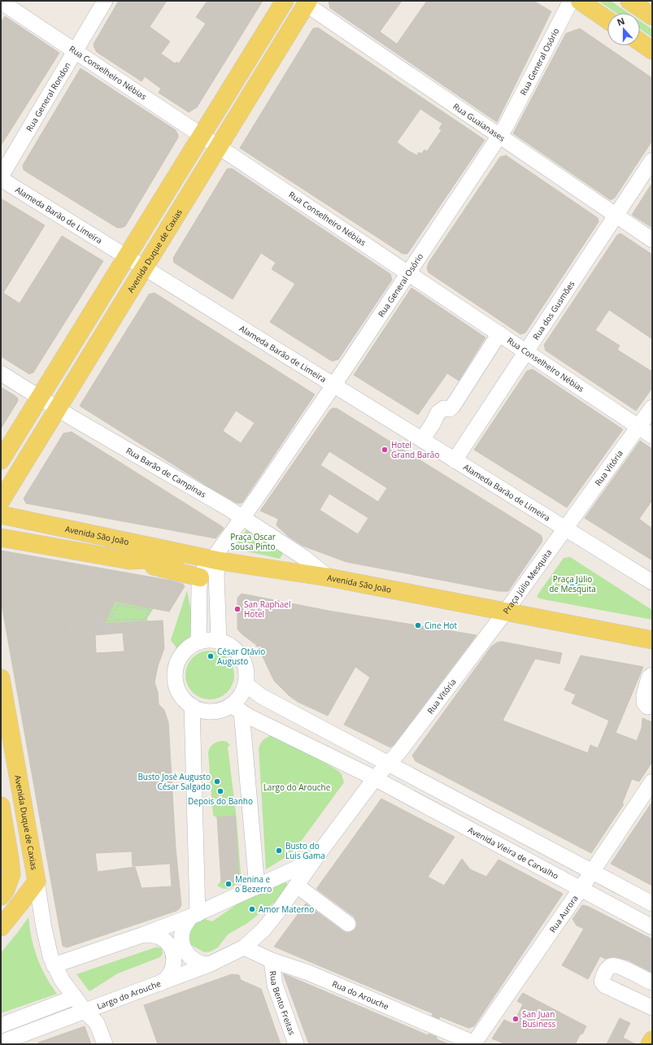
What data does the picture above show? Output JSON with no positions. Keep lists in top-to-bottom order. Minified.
{"streets":{"main road":["Avenida Duque de Caxias","Avenida São João","Praça Júlio Mesquita"],"street":["Rua General Osório","Rua Conselheiro Nébias","Rua General Rondon","Rua Guaianases","Alameda Barão de Limeira","Rua dos Gusmões","Rua Vitória","Rua Barão de Campinas","Avenida Vieira de Carvalho","Rua Aurora","Rua do Arouche","Largo do Arouche","Rua Bento Freitas"]},"crossings":[["Rua General Osório","Rua Conselheiro Nébias"],["Rua General Osório","Rua Guaianases"],["Rua General Osório","Alameda Barão de Limeira"],["Rua General Osório","Rua Barão de Campinas"],["Rua General Osório","Avenida São João"],["Rua Conselheiro Nébias","Rua General Rondon"],["Rua Conselheiro Nébias","Avenida Duque de Caxias"],["Rua Conselheiro Nébias","Rua dos Gusmões"],["Rua Conselheiro Nébias","Rua Vitória"],["Rua General Rondon","Alameda Barão de Limeira"],["Rua Guaianases","Avenida Duque de Caxias"],["Rua Guaianases","Rua dos Gusmões"],["Alameda Barão de Limeira","Avenida Duque de Caxias"],["Alameda Barão de Limeira","Rua dos Gusmões"],["Alameda Barão de Limeira","Rua Vitória"],["Alameda Barão de Limeira","Praça Júlio Mesquita"],["Avenida Duque de Caxias","Rua Barão de Campinas"],["Avenida Duque de Caxias","Largo do Arouche"],["Rua Vitória","Avenida São João"],["Rua Vitória","Praça Júlio Mesquita"],["Rua Vitória","Avenida Vieira de Carvalho"],["Rua Vitória","Largo do Arouche"],["Rua Barão de Campinas","Avenida São João"],["Avenida São João","Praça Júlio Mesquita"],["Avenida Vieira de Carvalho","Rua Aurora"],["Avenida Vieira de Carvalho","Largo do Arouche"],["Rua Aurora","Rua do Arouche"],["Rua do Arouche","Largo do Arouche"],["Rua do Arouche","Rua Bento Freitas"]],"parks":["Praça Oscar Sousa Pinto","Praça Júlio de Mesquita","Largo do Arouche"],"places":["Hotel Grand Barão","San Raphael Hotel","Cine Hot","César Otávio Augusto","Busto José Augusto César Salgado","Depois do Banho","Busto do Luis Gama","Menina e o Bezerro","Amor Materno","San Juan Business"],"north":"top"}
